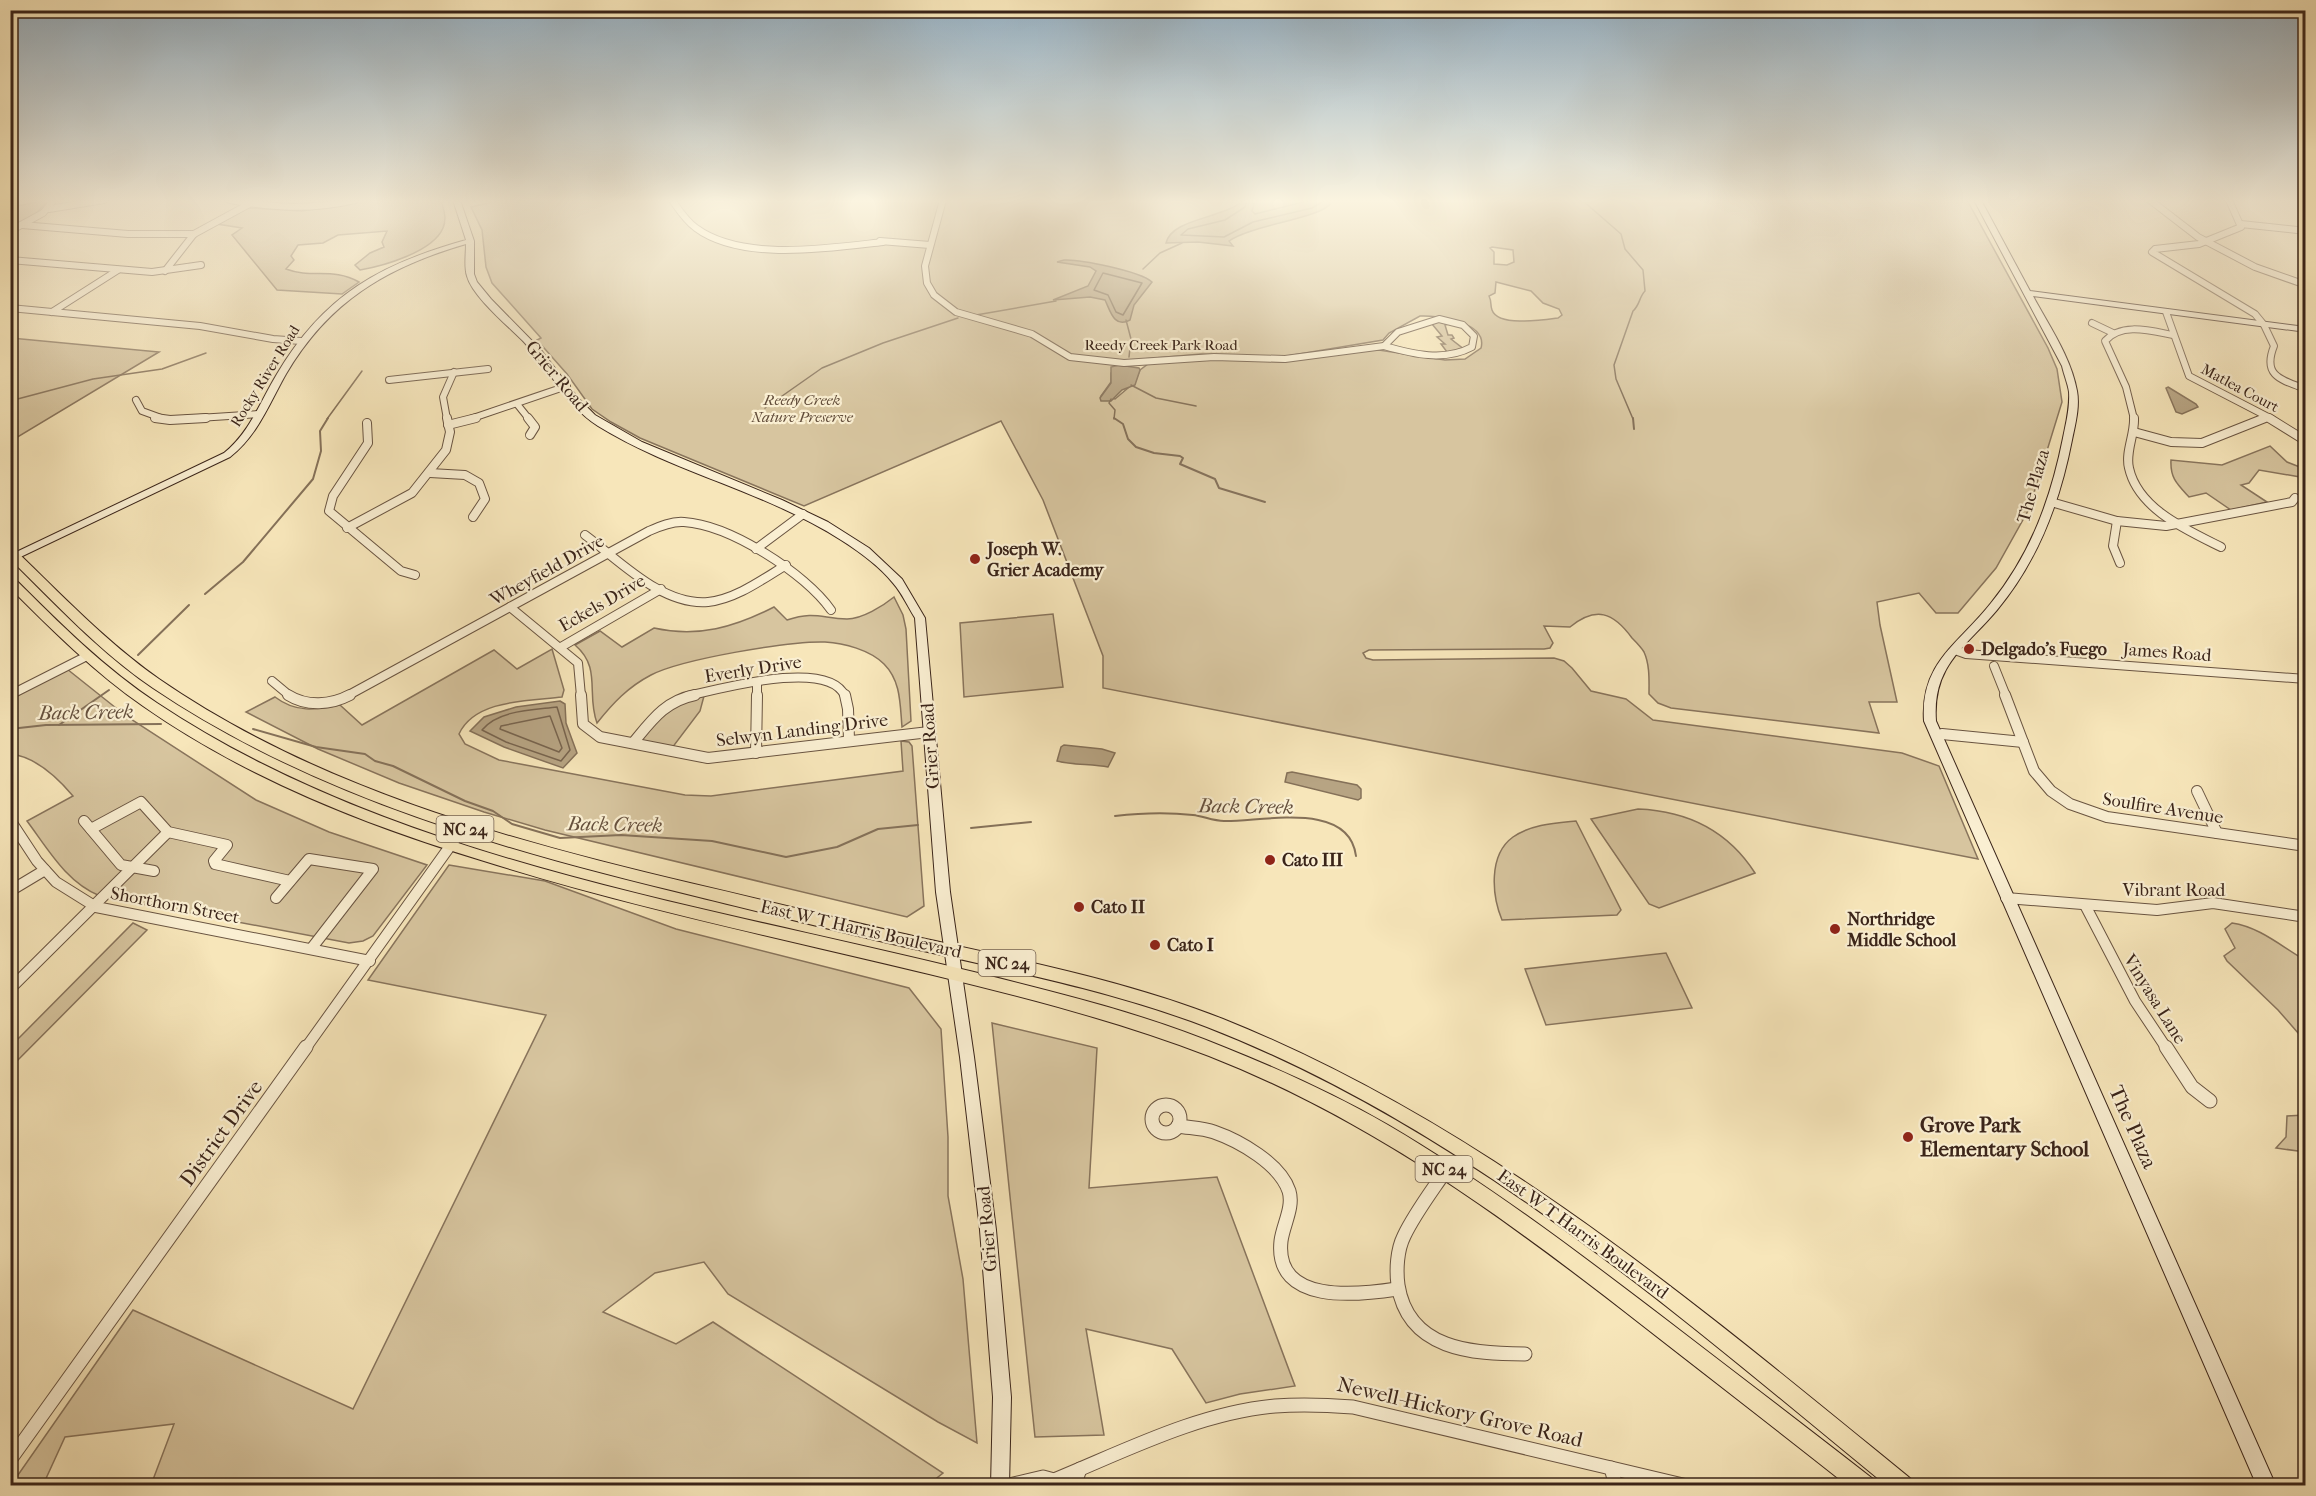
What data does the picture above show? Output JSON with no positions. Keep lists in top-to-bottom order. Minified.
{"streets":{"main road":["NC 24","East W T Harris Boulevard"],"street":["Reedy Creek Park Road","Rocky River Road","Grier Road","Matlea Court","The Plaza","Wheyfield Drive","Eckels Drive","James Road","Everly Drive","Selwyn Landing Drive","Soulfire Avenue","Vibrant Road","Shorthorn Street","Vinyasa Lane","District Drive","Newell-Hickory Grove Road"]},"crossings":[["Rocky River Road","East W T Harris Boulevard"],["Grier Road","Selwyn Landing Drive"],["Grier Road","East W T Harris Boulevard"],["The Plaza","James Road"],["The Plaza","Vibrant Road"],["Wheyfield Drive","Selwyn Landing Drive"],["Eckels Drive","Selwyn Landing Drive"],["Everly Drive","Selwyn Landing Drive"],["Vibrant Road","Vinyasa Lane"],["Shorthorn Street","District Drive"],["East W T Harris Boulevard","District Drive"]],"water":["Back Creek"],"parks":["Reedy Creek Nature Preserve"],"places":["Joseph W. Grier Academy","Delgado's Fuego","Cato III","Cato II","Northridge Middle School","Cato I","Grove Park Elementary School"]}
